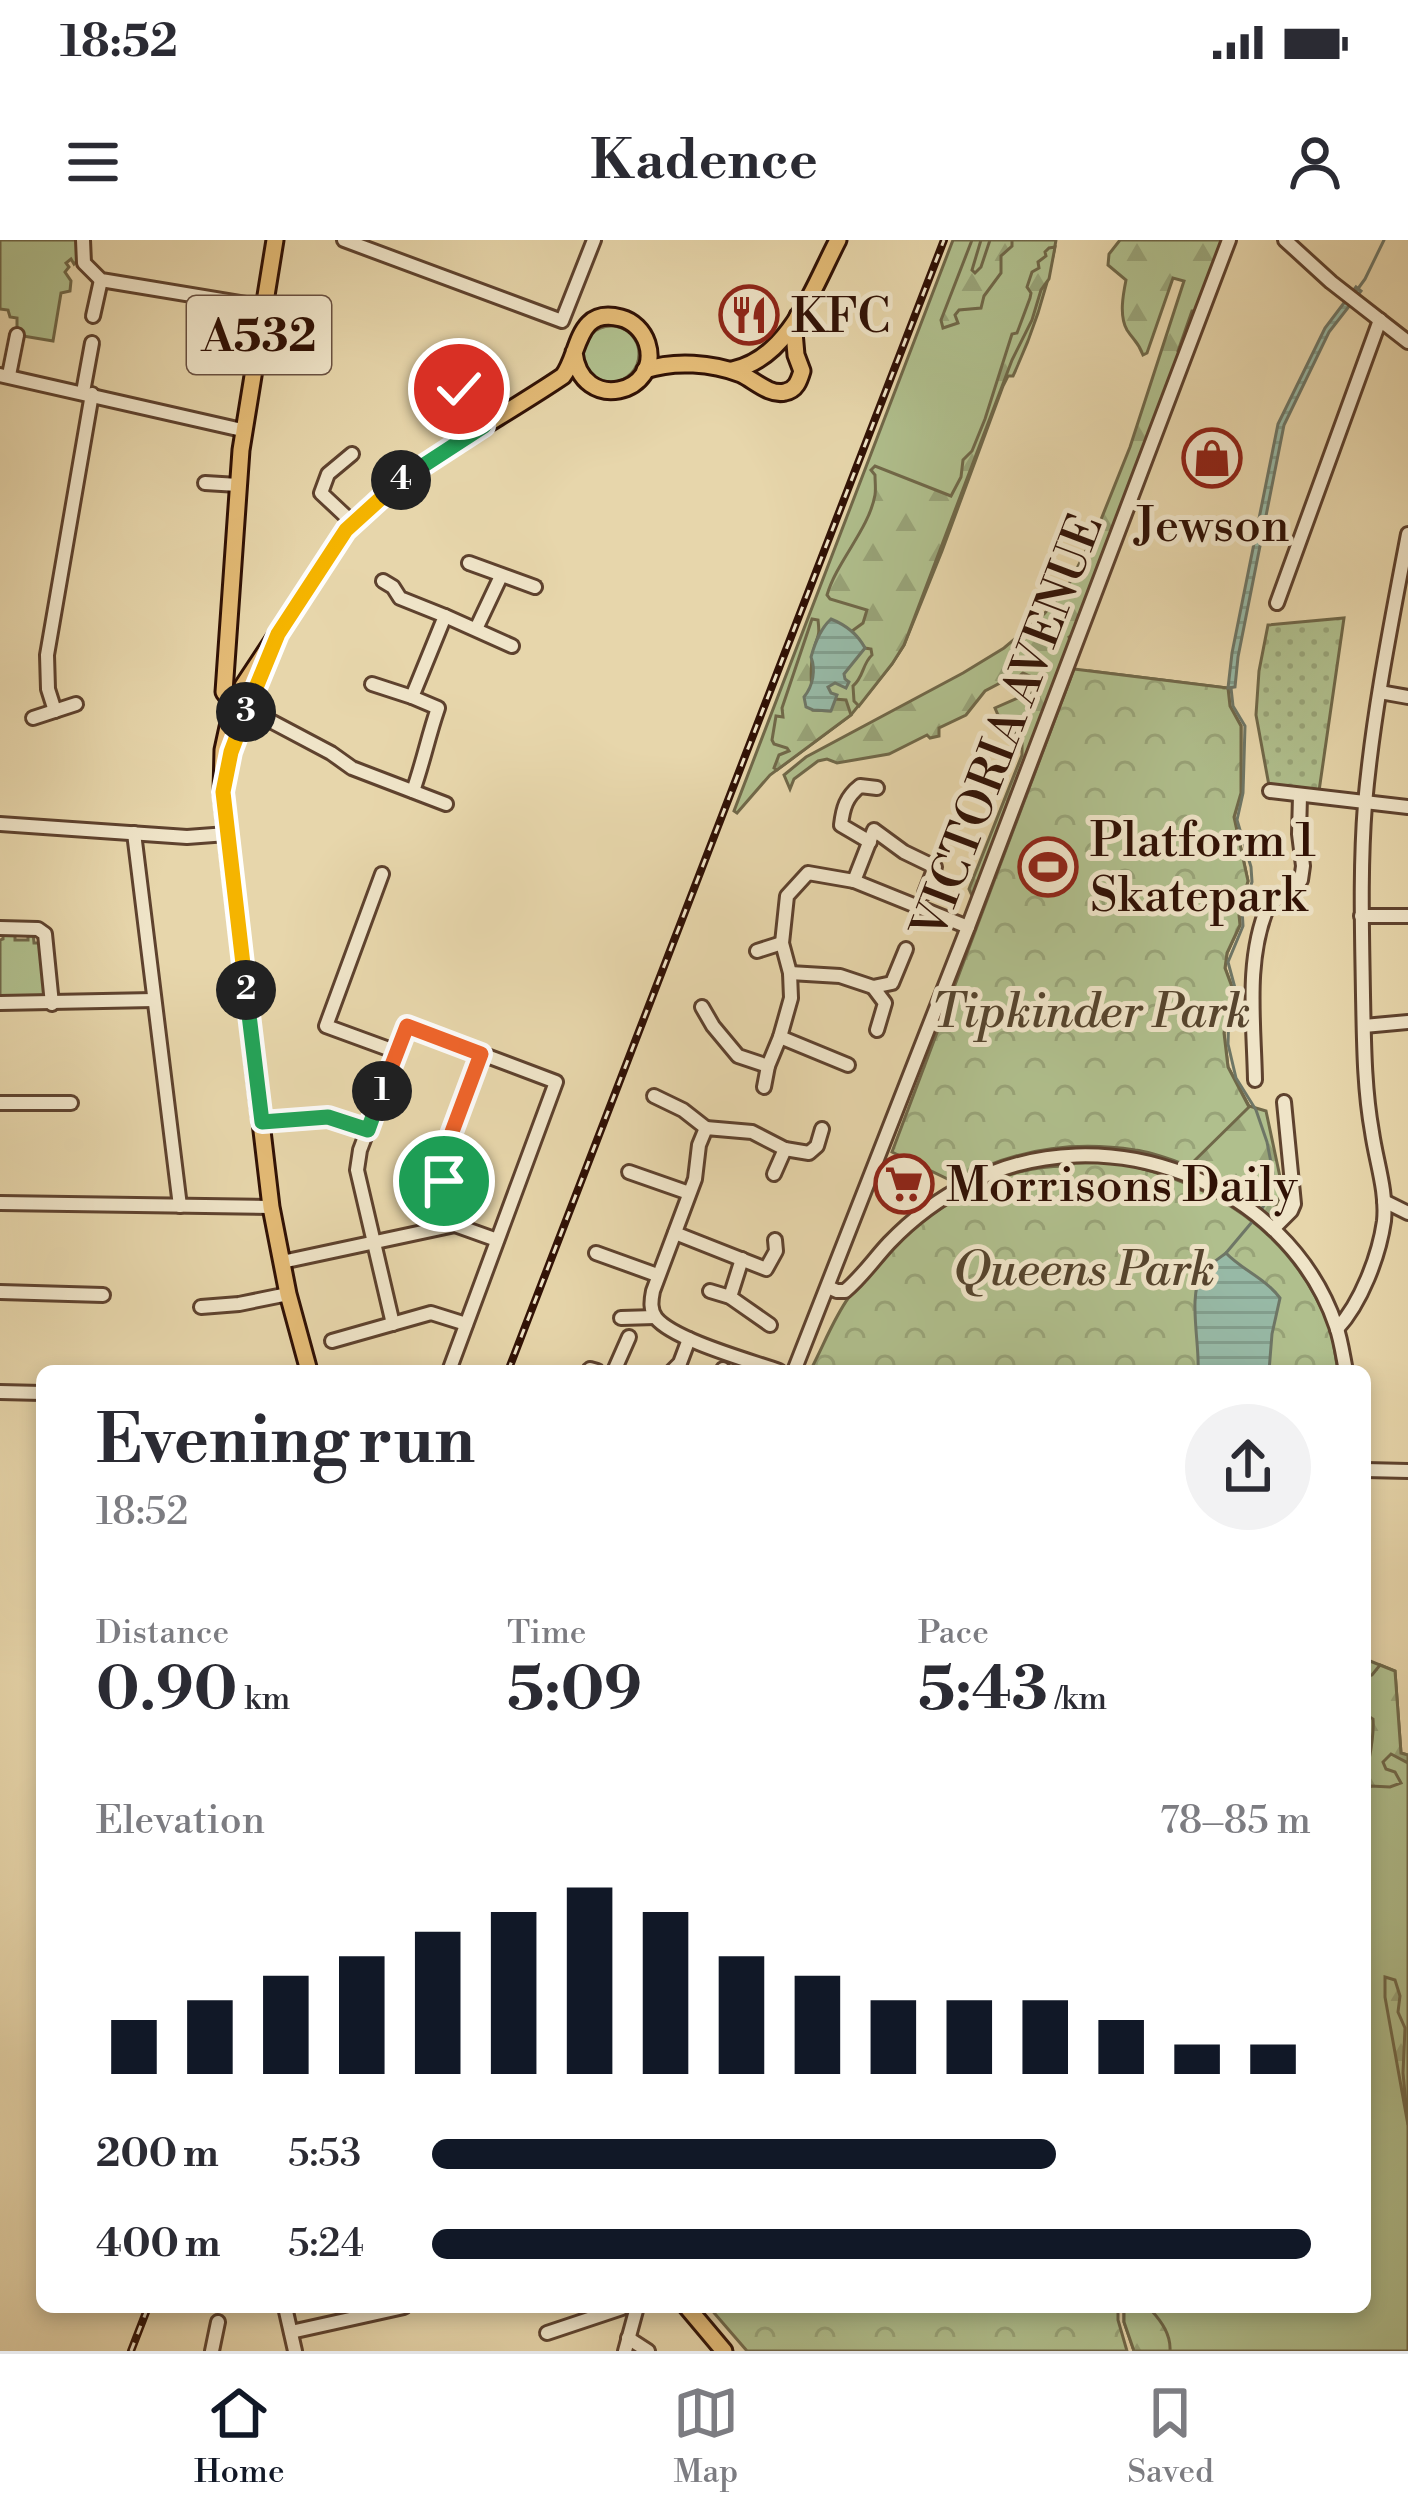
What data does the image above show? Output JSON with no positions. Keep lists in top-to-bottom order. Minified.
{"streets":{"main road":["A532"],"street":["VICTORIA AVENUE"]},"parks":["Tipkinder Park","Queens Park"],"places":{"restaurant":["KFC"],"shop":["Jewson"],"sports":["Platform 1 Skatepark"],"supermarket":["Morrisons Daily"]},"page":{"status":"18:52","header":"Kadence","pins":["4","3","2","1"],"heading":["Evening run","18:52"],"stats":[["Distance","0.90 km"],["Time","5:09"],["Pace","5:43 /km"]],"chart":["Elevation","78–85 m"],"list":[{"name":"200 m","note":"5:53"},{"name":"400 m","note":"5:24"}],"tabs":["Home","Map","Saved"]}}
